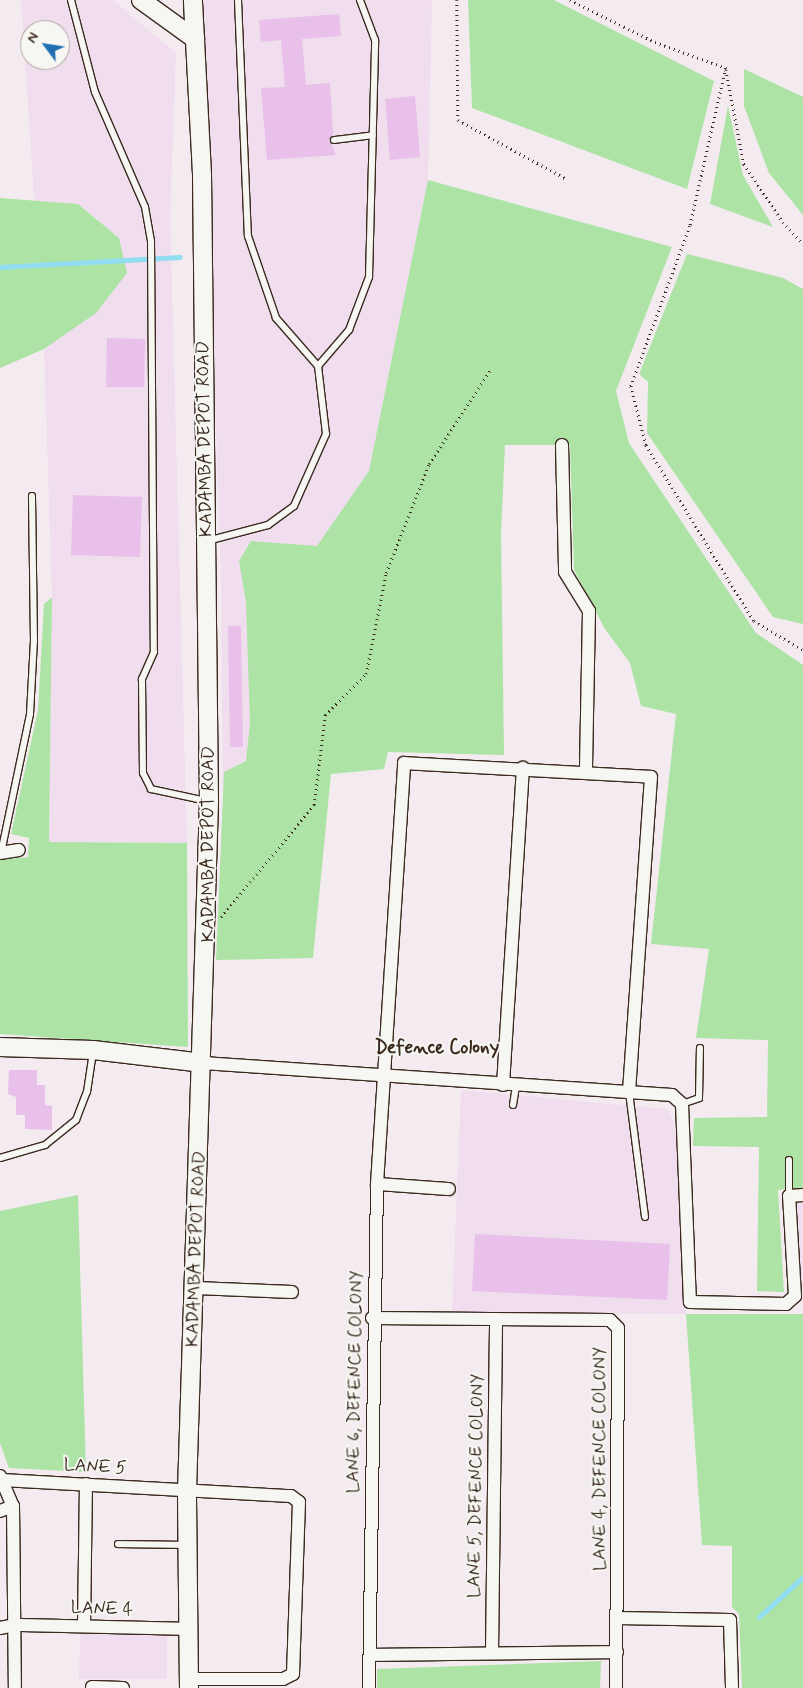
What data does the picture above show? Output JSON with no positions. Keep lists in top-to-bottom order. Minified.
{"streets":{"street":["KADAMBA DEPOT ROAD","LANE 6, DEFENCE COLONY","LANE 4, DEFENCE COLONY","LANE 5","LANE 5, DEFENCE COLONY","LANE 4"]},"crossings":[["KADAMBA DEPOT ROAD","LANE 5"],["KADAMBA DEPOT ROAD","LANE 4"],["LANE 6, DEFENCE COLONY","LANE 4, DEFENCE COLONY"],["LANE 4, DEFENCE COLONY","LANE 5, DEFENCE COLONY"]],"districts":["Defence Colony"],"north":"top left"}
